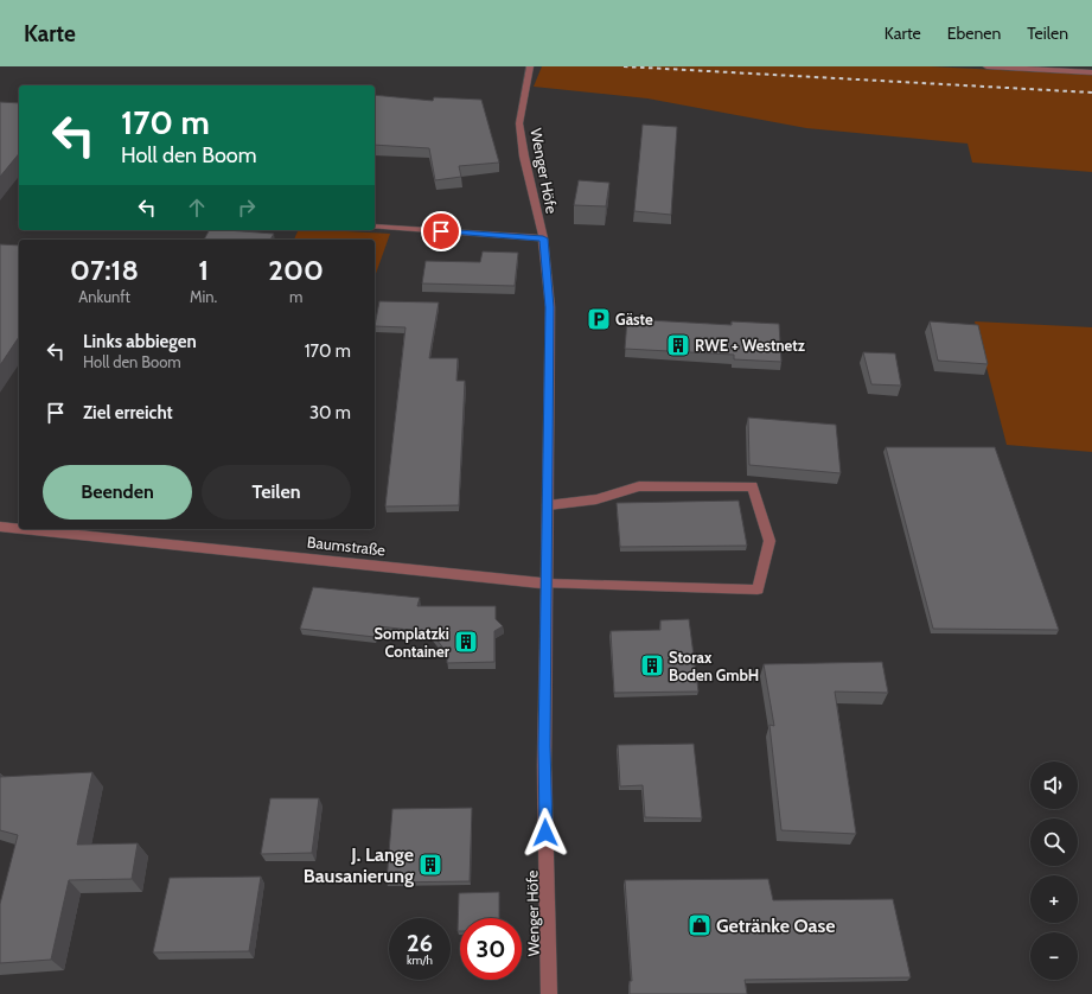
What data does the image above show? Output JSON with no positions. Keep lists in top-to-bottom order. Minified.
{"streets":{"street":["Wenger Höfe","Baumstraße"]},"crossings":[["Wenger Höfe","Baumstraße"]],"places":{"parking":["Gäste"],"building":["RWE + Westnetz","Somplatzki Container","Storax Boden GmbH","J. Lange Bausanierung"],"shop":["Getränke Oase"]},"page":{"header":"Karte","nav":["Karte","Ebenen","Teilen"],"turn":["170 m","Holl den Boom"],"eta":["07:18","Ankunft","1","Min.","200","m"],"list":[{"name":"Links abbiegen","note":"Holl den Boom","value":"170 m"},{"name":"Ziel erreicht","value":"30 m"}],"buttons":["Beenden","Teilen"],"map_buttons":["+","−"],"speed":"26 km/h","limit":"30"}}
